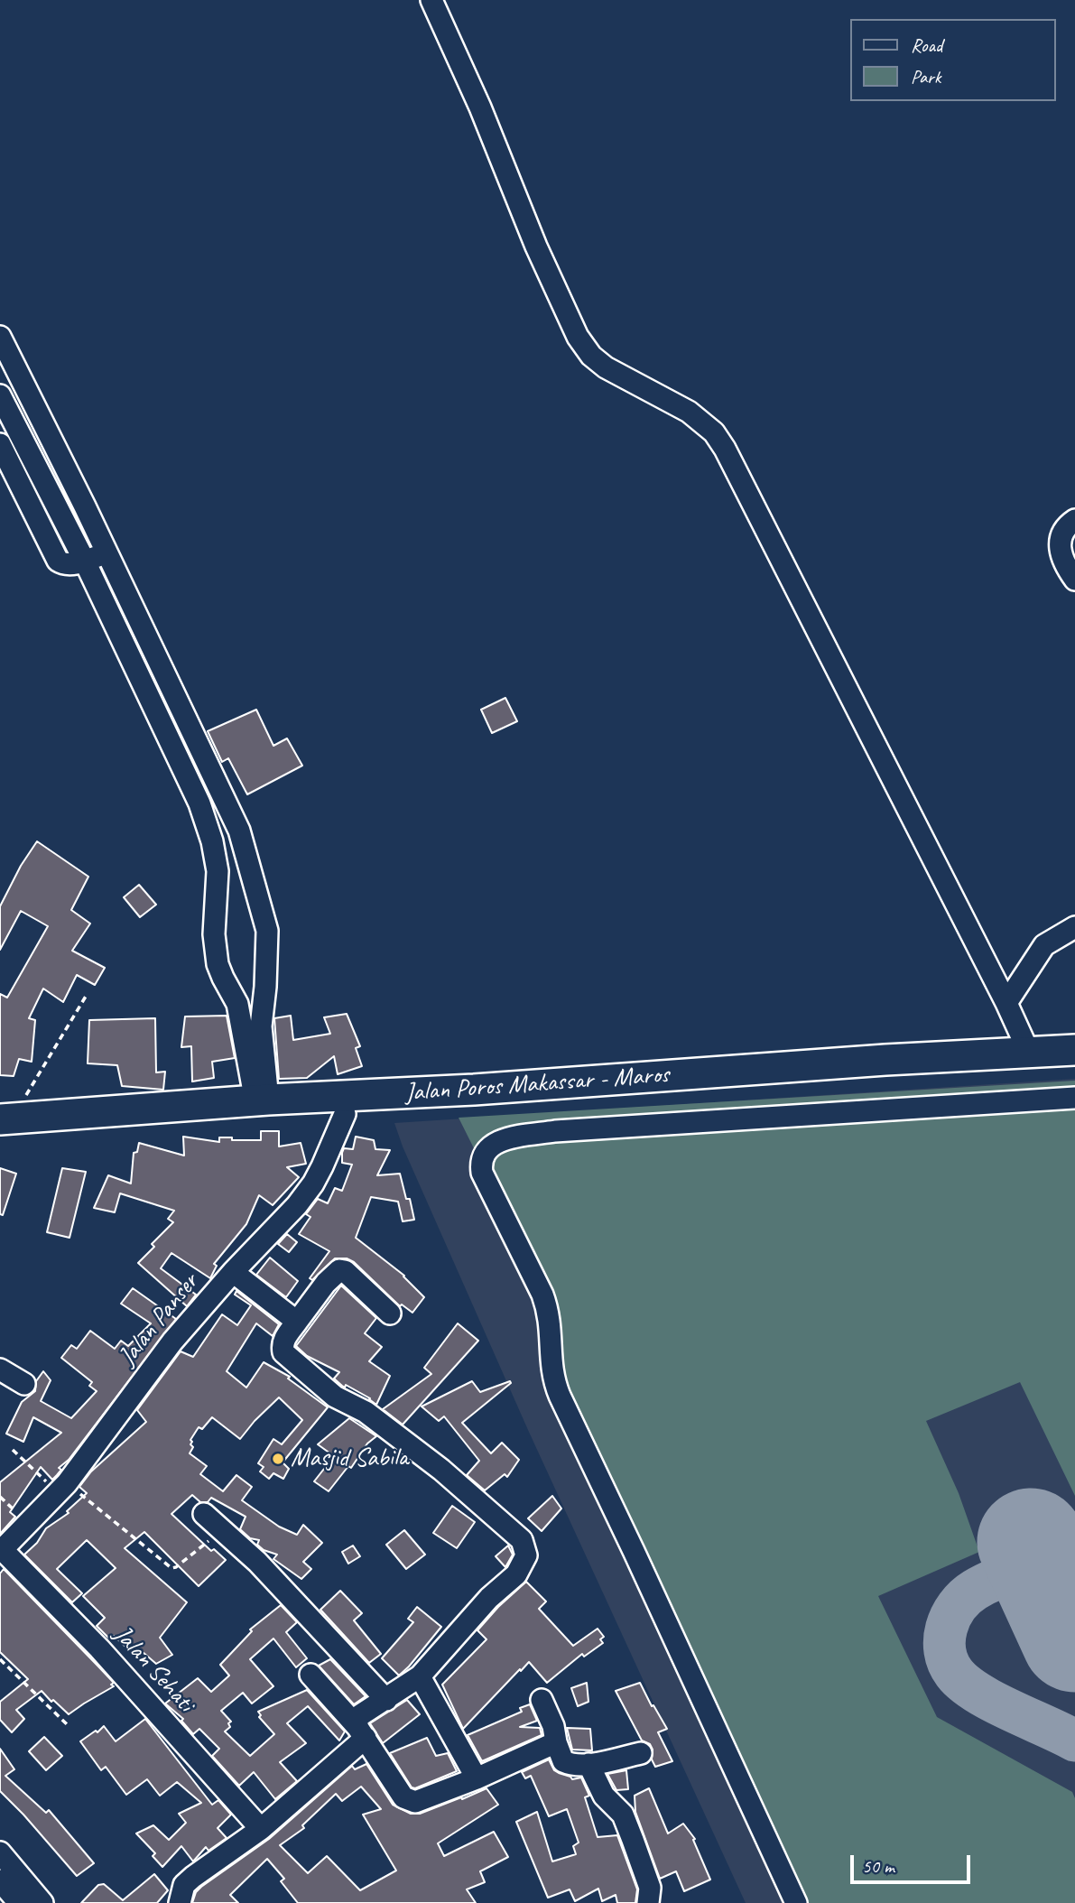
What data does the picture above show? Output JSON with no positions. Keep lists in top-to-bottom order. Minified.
{"streets":{"highway":["Jalan Poros Makassar - Maros"],"street":["Jalan Panser","Jalan Sehati"]},"crossings":[["Jalan Poros Makassar - Maros","Jalan Panser"],["Jalan Panser","Jalan Sehati"]],"places":["Masjid Sabila"],"legend":["Road","Park"],"scale_bar":"50 m"}
